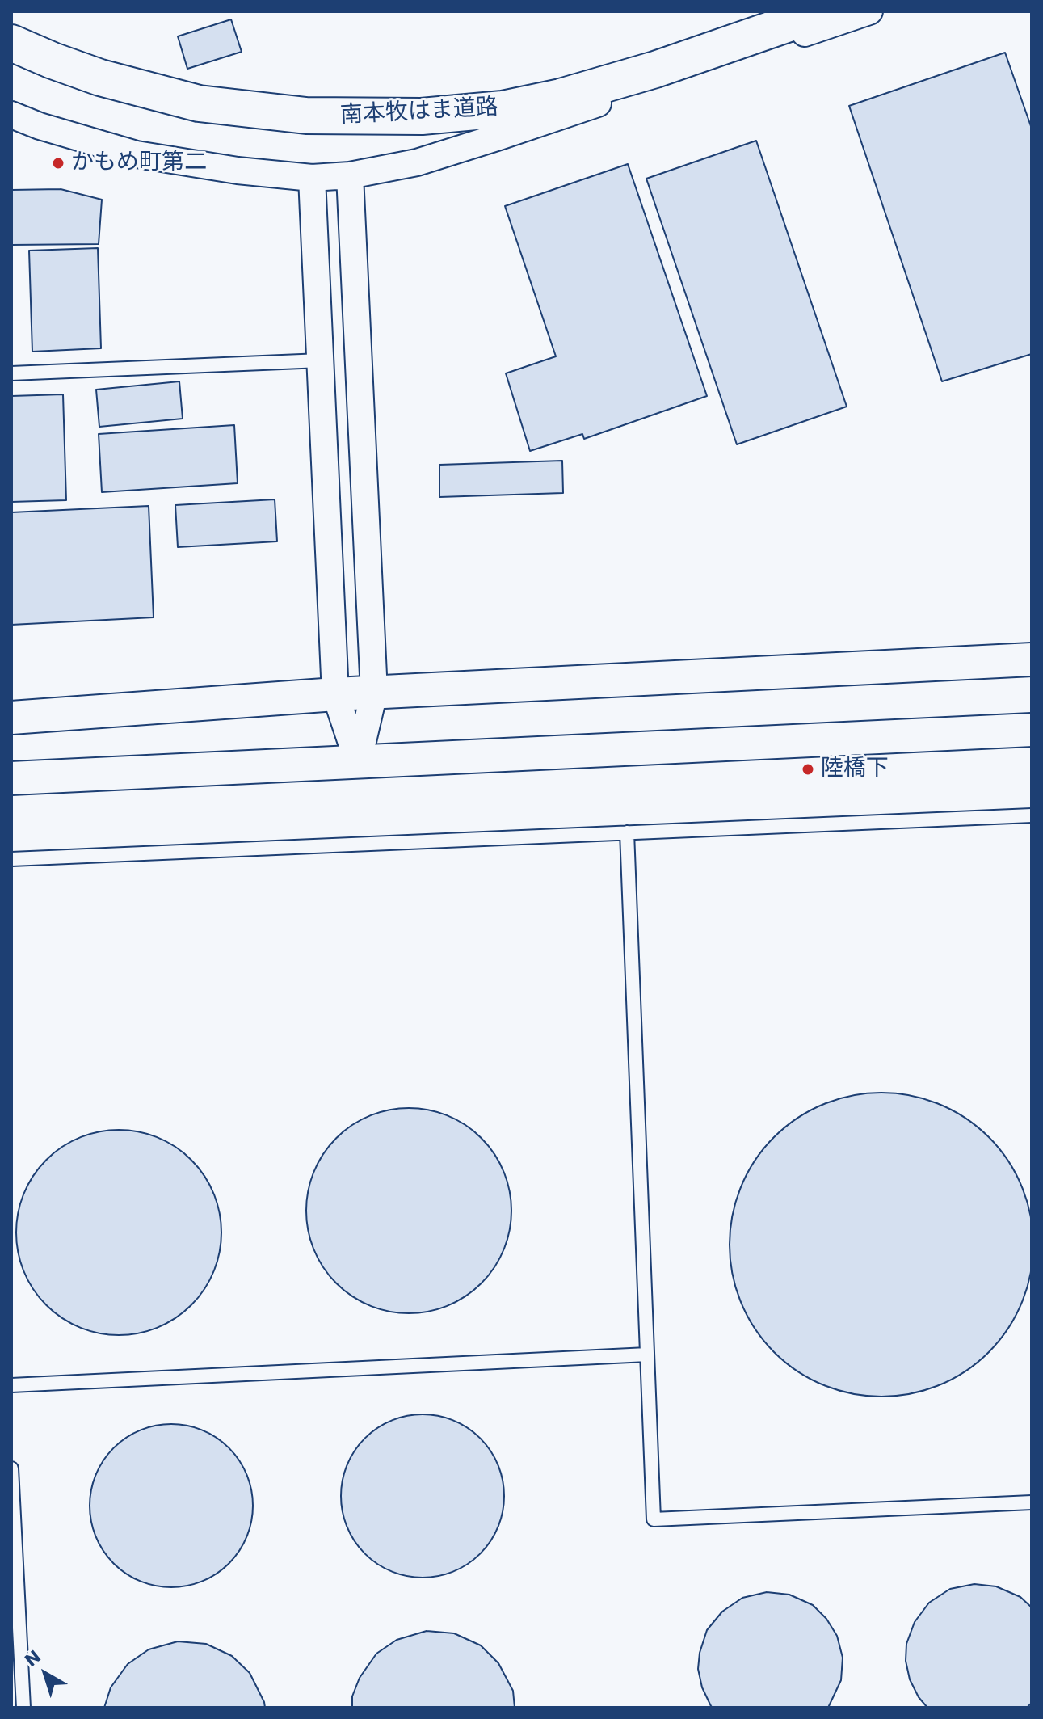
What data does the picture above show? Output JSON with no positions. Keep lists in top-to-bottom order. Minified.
{"streets":{"highway":["南本牧はま道路"]},"places":["かもめ町第二","陸橋下"],"north":"top left"}
